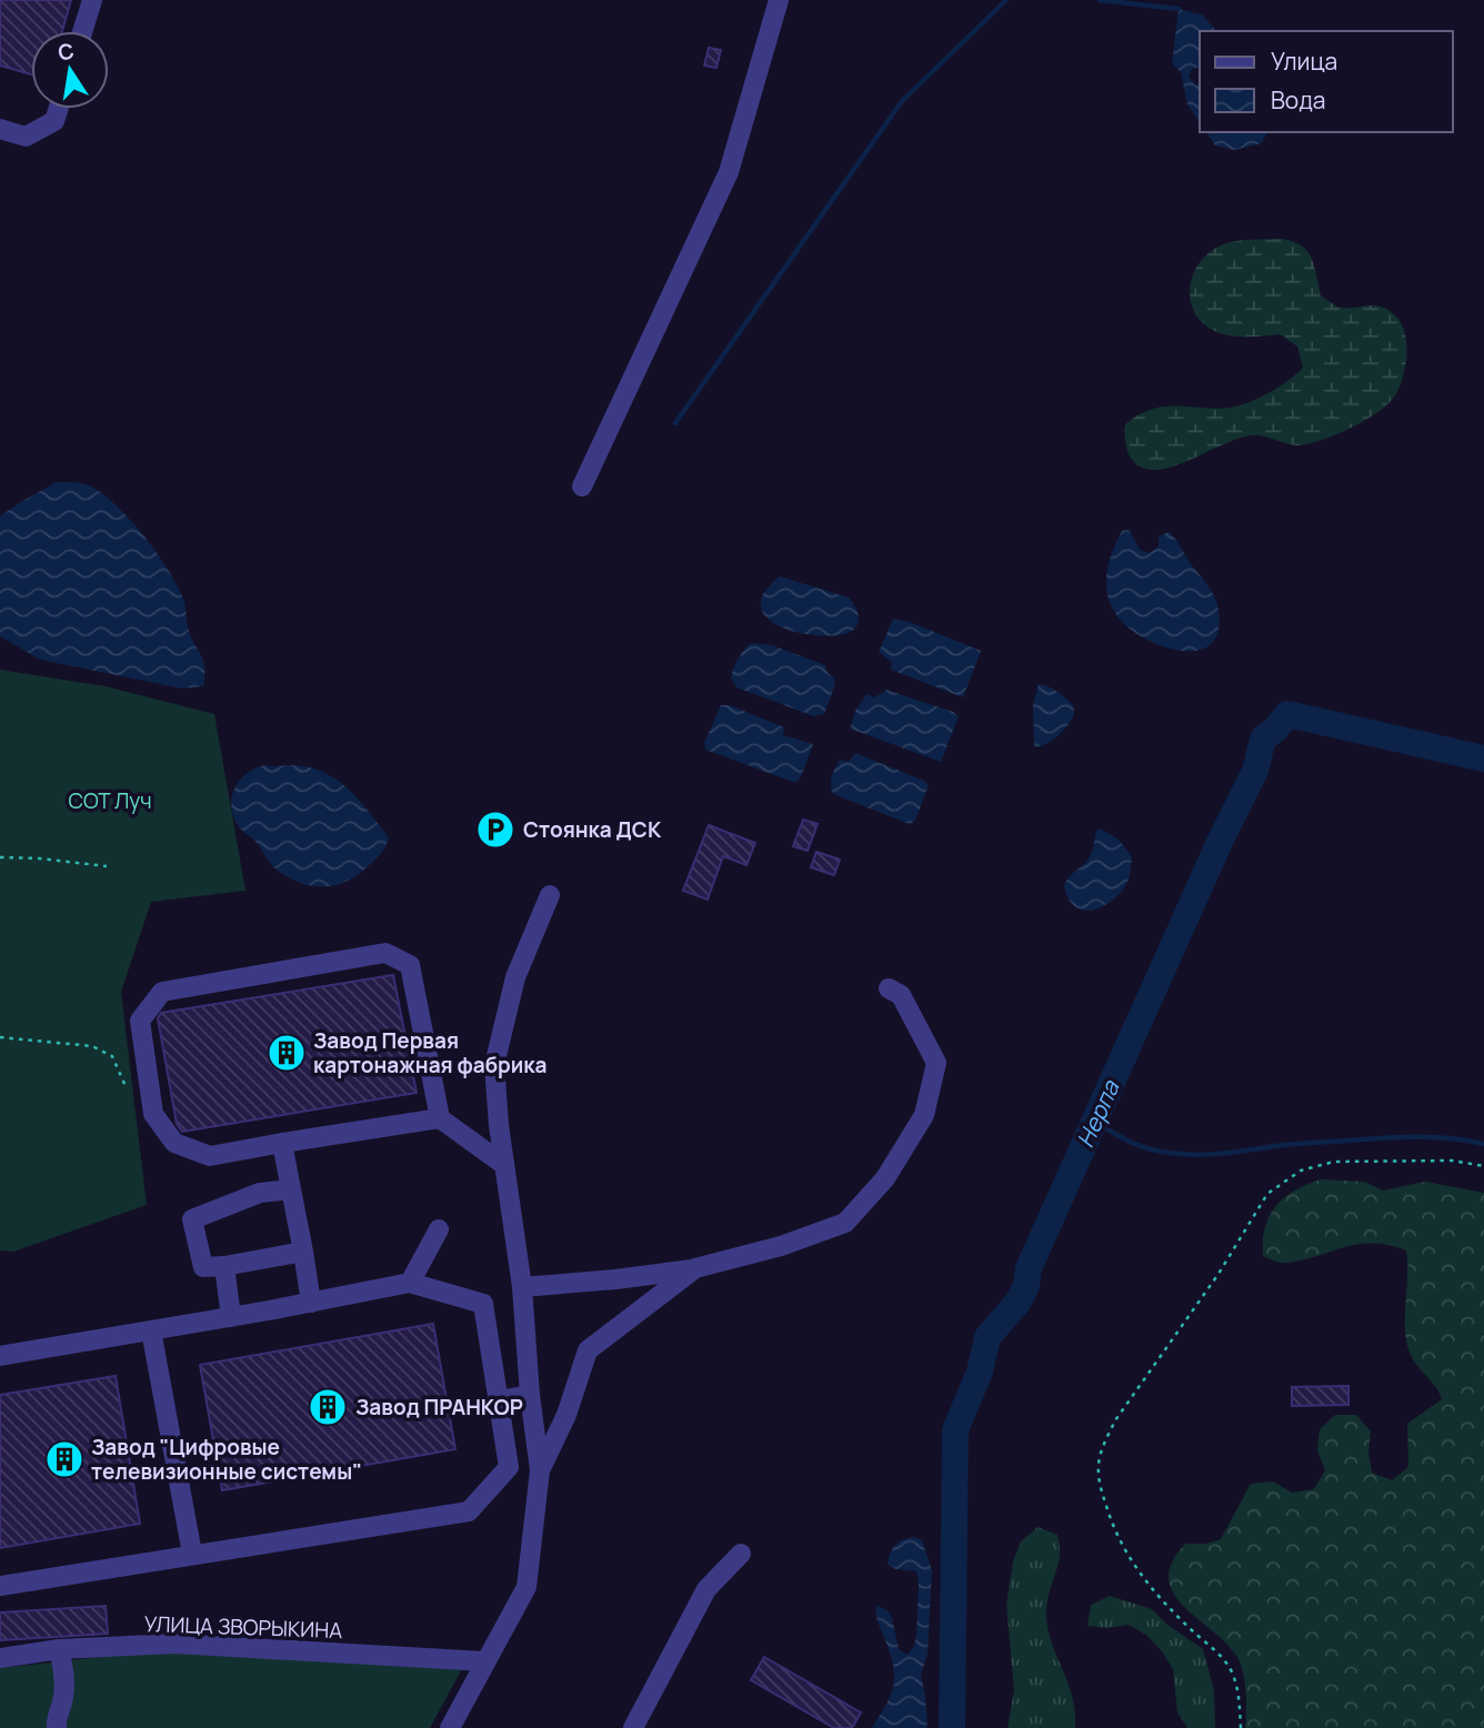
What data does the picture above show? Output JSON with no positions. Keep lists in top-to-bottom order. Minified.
{"streets":{"street":["УЛИЦА ЗВОРЫКИНА"]},"water":["Нерпа"],"parks":["СОТ Луч"],"places":{"parking":["Стоянка ДСК"],"building":["Завод Первая картонажная фабрика","Завод ПРАНКОР","Завод \"Цифровые телевизионные системы\""]},"legend":["Улица","Вода"],"north":"top"}
